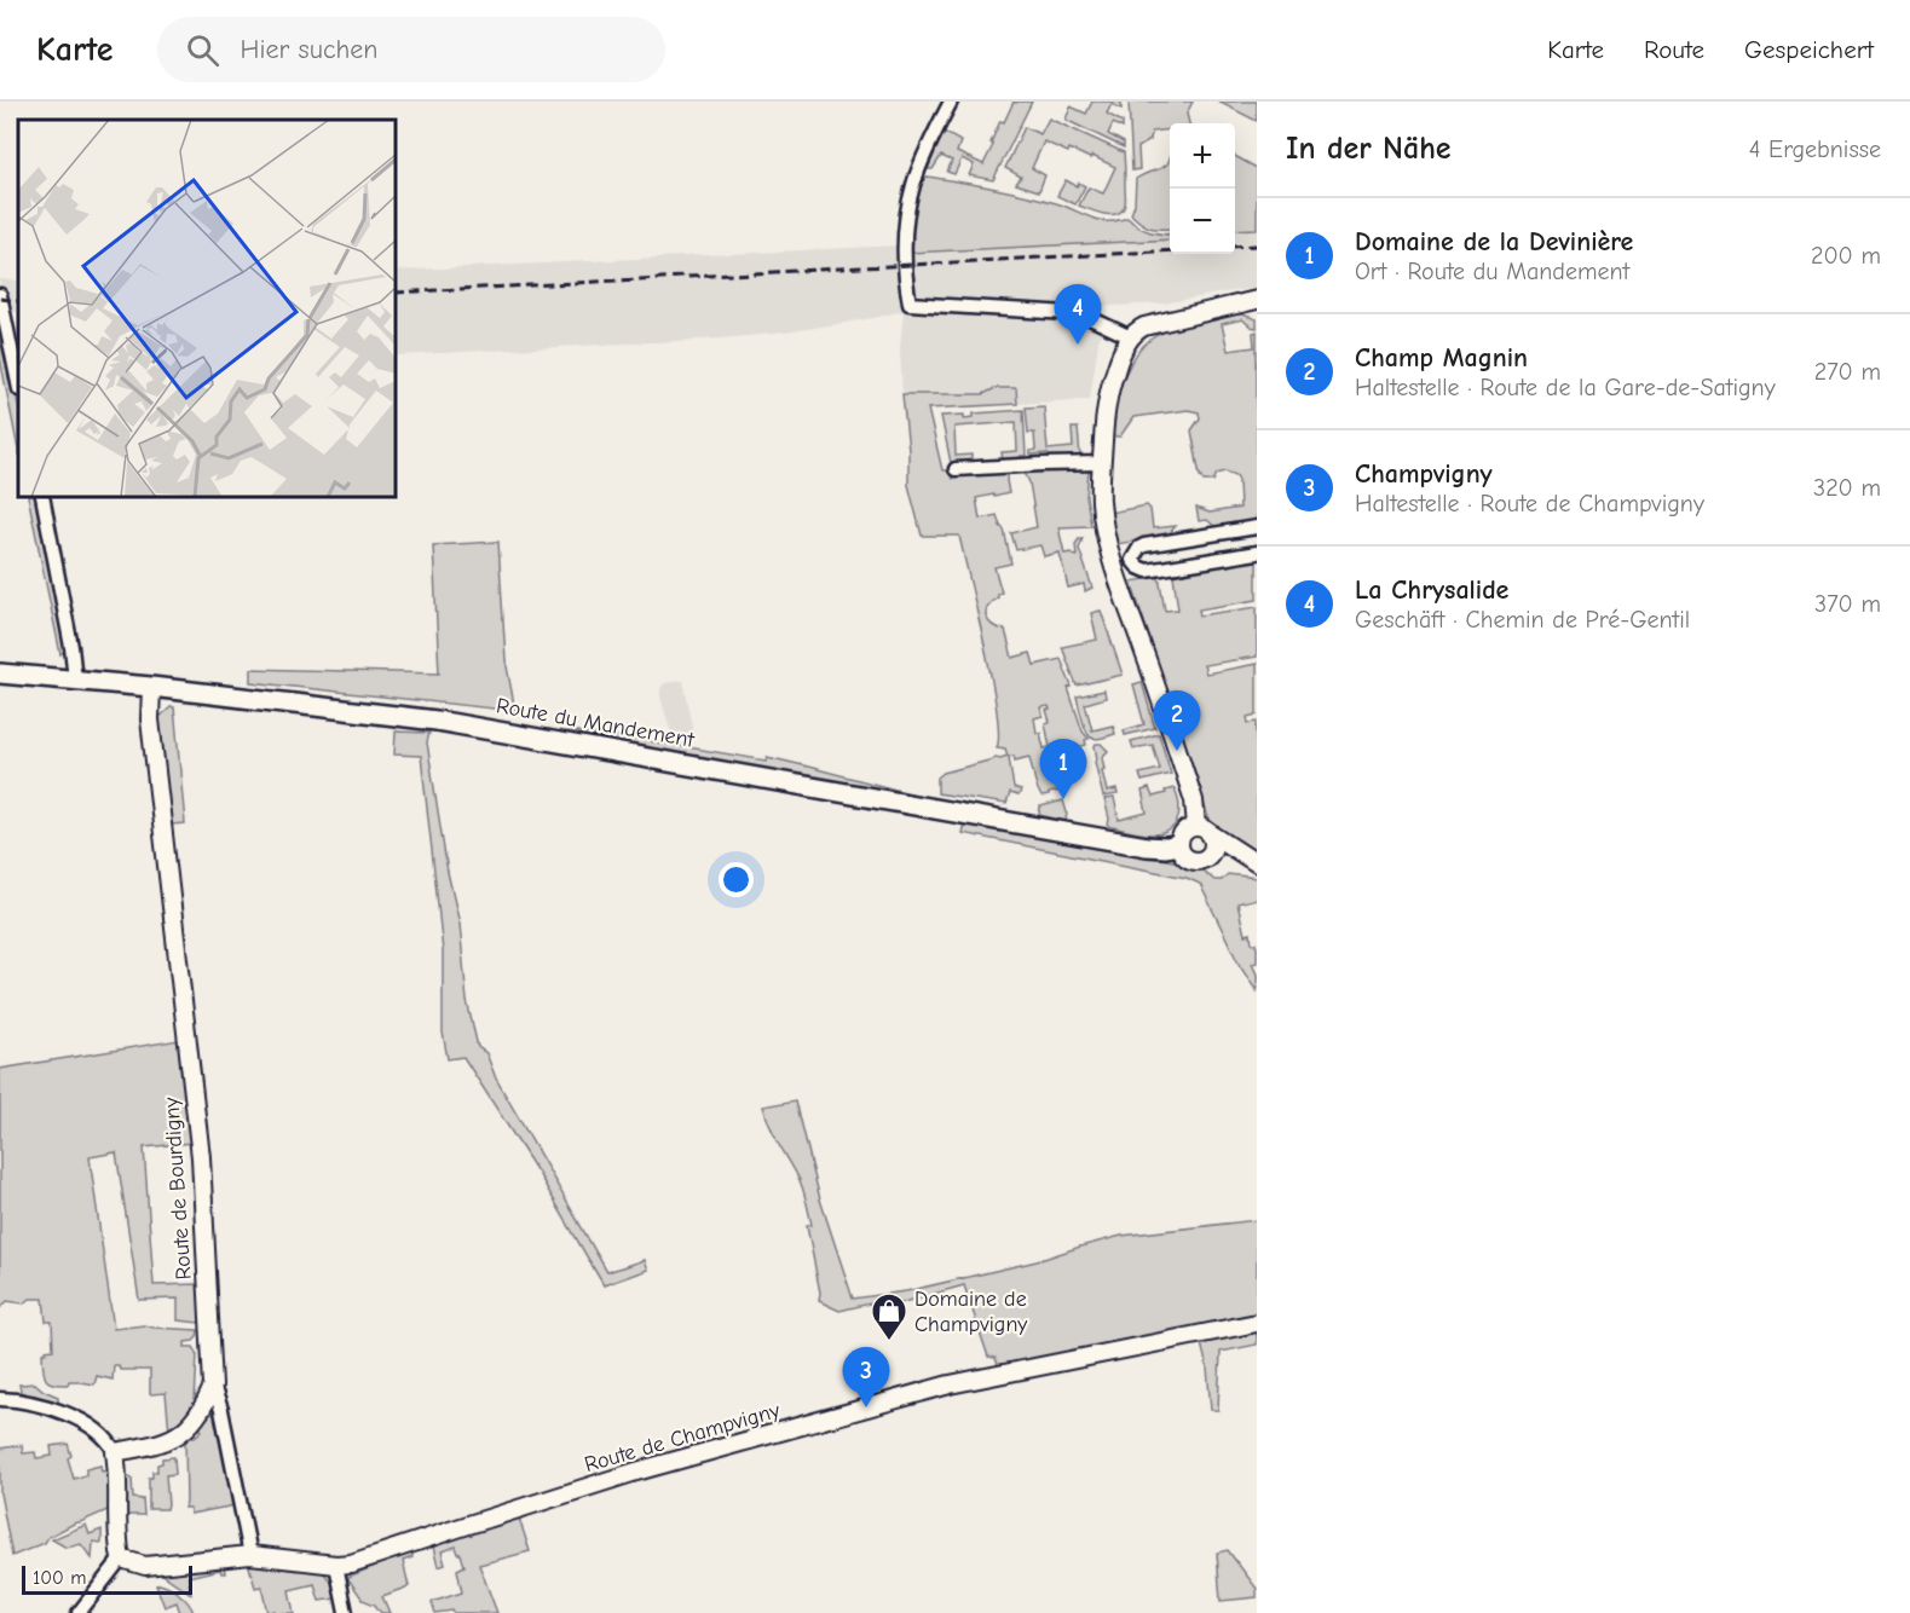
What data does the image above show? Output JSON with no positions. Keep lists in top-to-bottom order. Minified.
{"streets":{"main road":["Route du Mandement"],"street":["Route de Bourdigny","Route de Champvigny"]},"crossings":[["Route du Mandement","Route de Bourdigny"]],"places":{"shop":["Domaine de Champvigny"]},"scale_bar":"100 m","page":{"header":"Karte","search":"Hier suchen","nav":["Karte","Route","Gespeichert"],"heading":["In der Nähe","4 Ergebnisse"],"map_buttons":["+","−"],"list":[{"mark":"1","name":"Domaine de la Devinière","note":"Ort · Route du Mandement","value":"200 m"},{"mark":"2","name":"Champ Magnin","note":"Haltestelle · Route de la Gare-de-Satigny","value":"270 m"},{"mark":"3","name":"Champvigny","note":"Haltestelle · Route de Champvigny","value":"320 m"},{"mark":"4","name":"La Chrysalide","note":"Geschäft · Chemin de Pré-Gentil","value":"370 m"}],"pins":["4","2","1","3"],"scale":"100 m"}}
